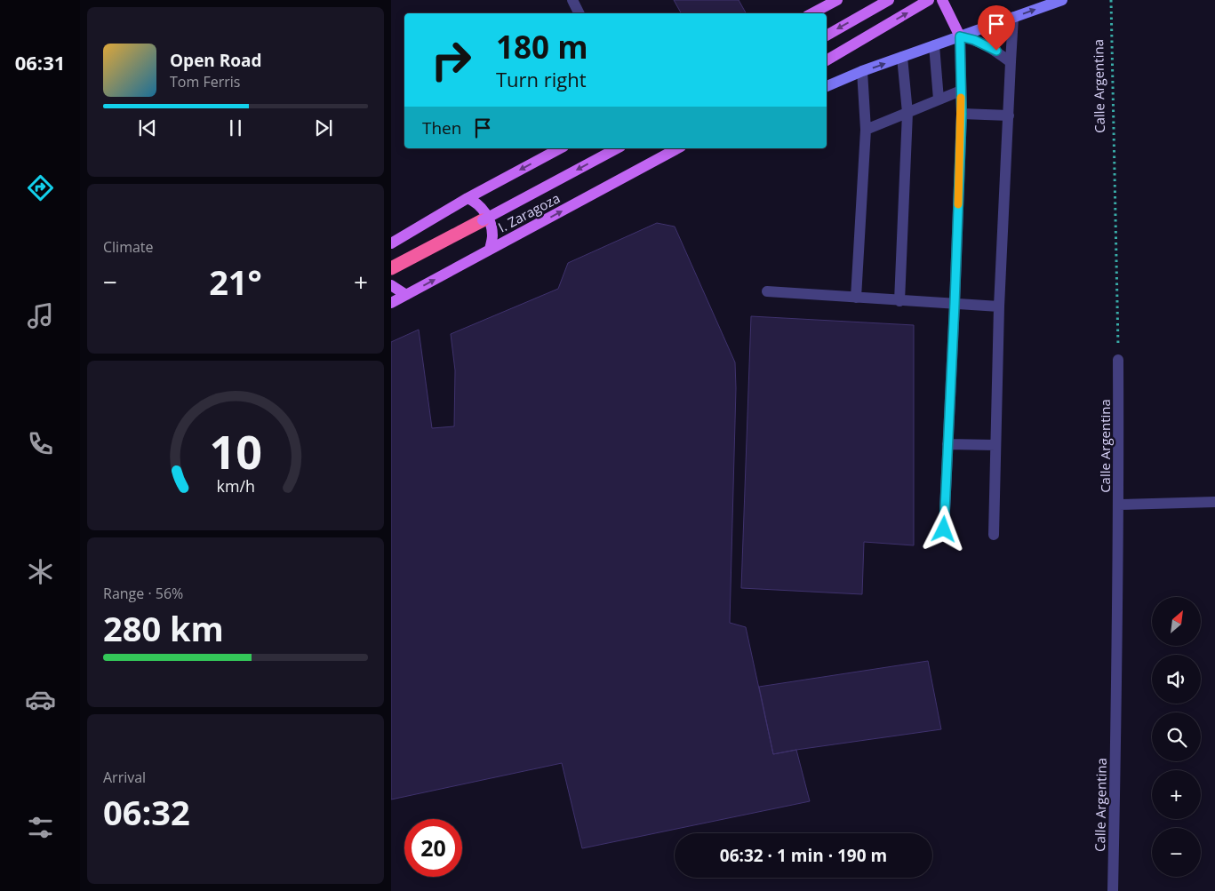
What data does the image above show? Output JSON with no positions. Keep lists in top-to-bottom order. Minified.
{"streets":{"main road":["I. Zaragoza"],"street":["Calle Argentina"]},"north":"top right","page":{"tabs":"06:31","turn":["180 m","Turn right"],"song":["Open Road","Tom Ferris"],"then":"Then","tile":["Climate",["Range · 56%","280 km"],["Arrival","06:32"]],"heat":["−","21°","+"],"map_buttons":["+","−"],"limit":"20","trip":"06:32 · 1 min · 190 m","gauge":["10","km/h"]}}
